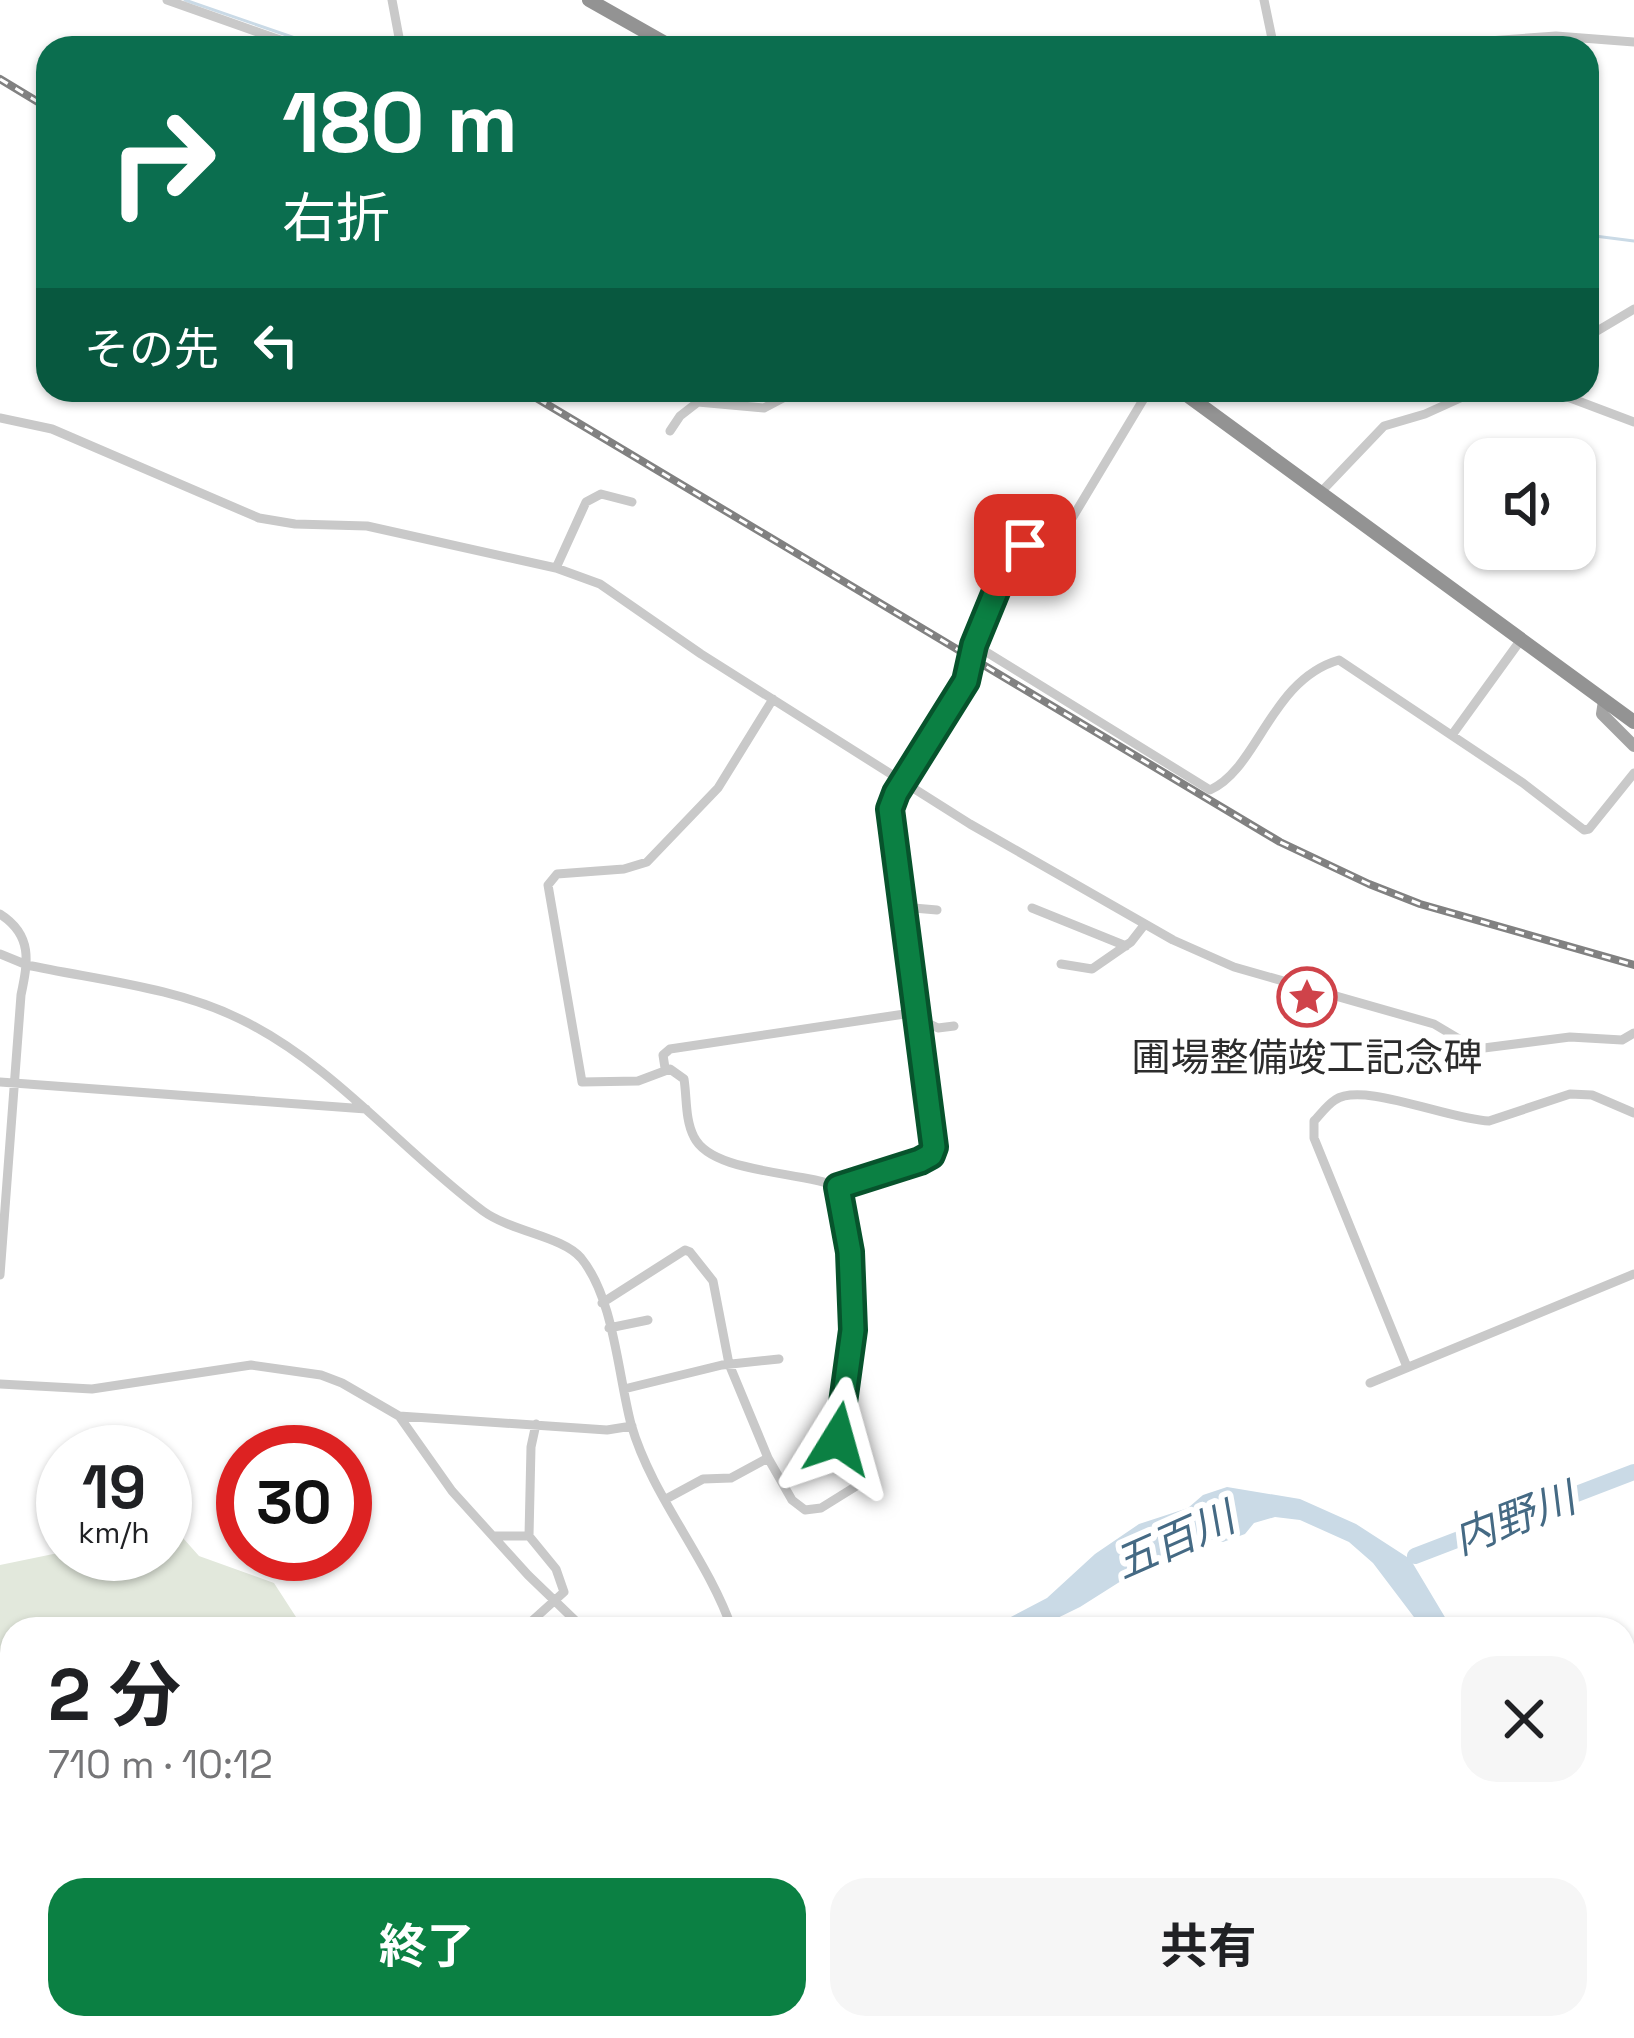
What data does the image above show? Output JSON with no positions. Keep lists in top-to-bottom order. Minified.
{"water":["内野川","五百川"],"places":{"place":["圃場整備竣工記念碑"]},"page":{"turn":["180 m","右折"],"then":"その先","speed":"19 km/h","limit":"30","heading":["2 分","710 m · 10:12"],"buttons":["終了","共有"]}}
